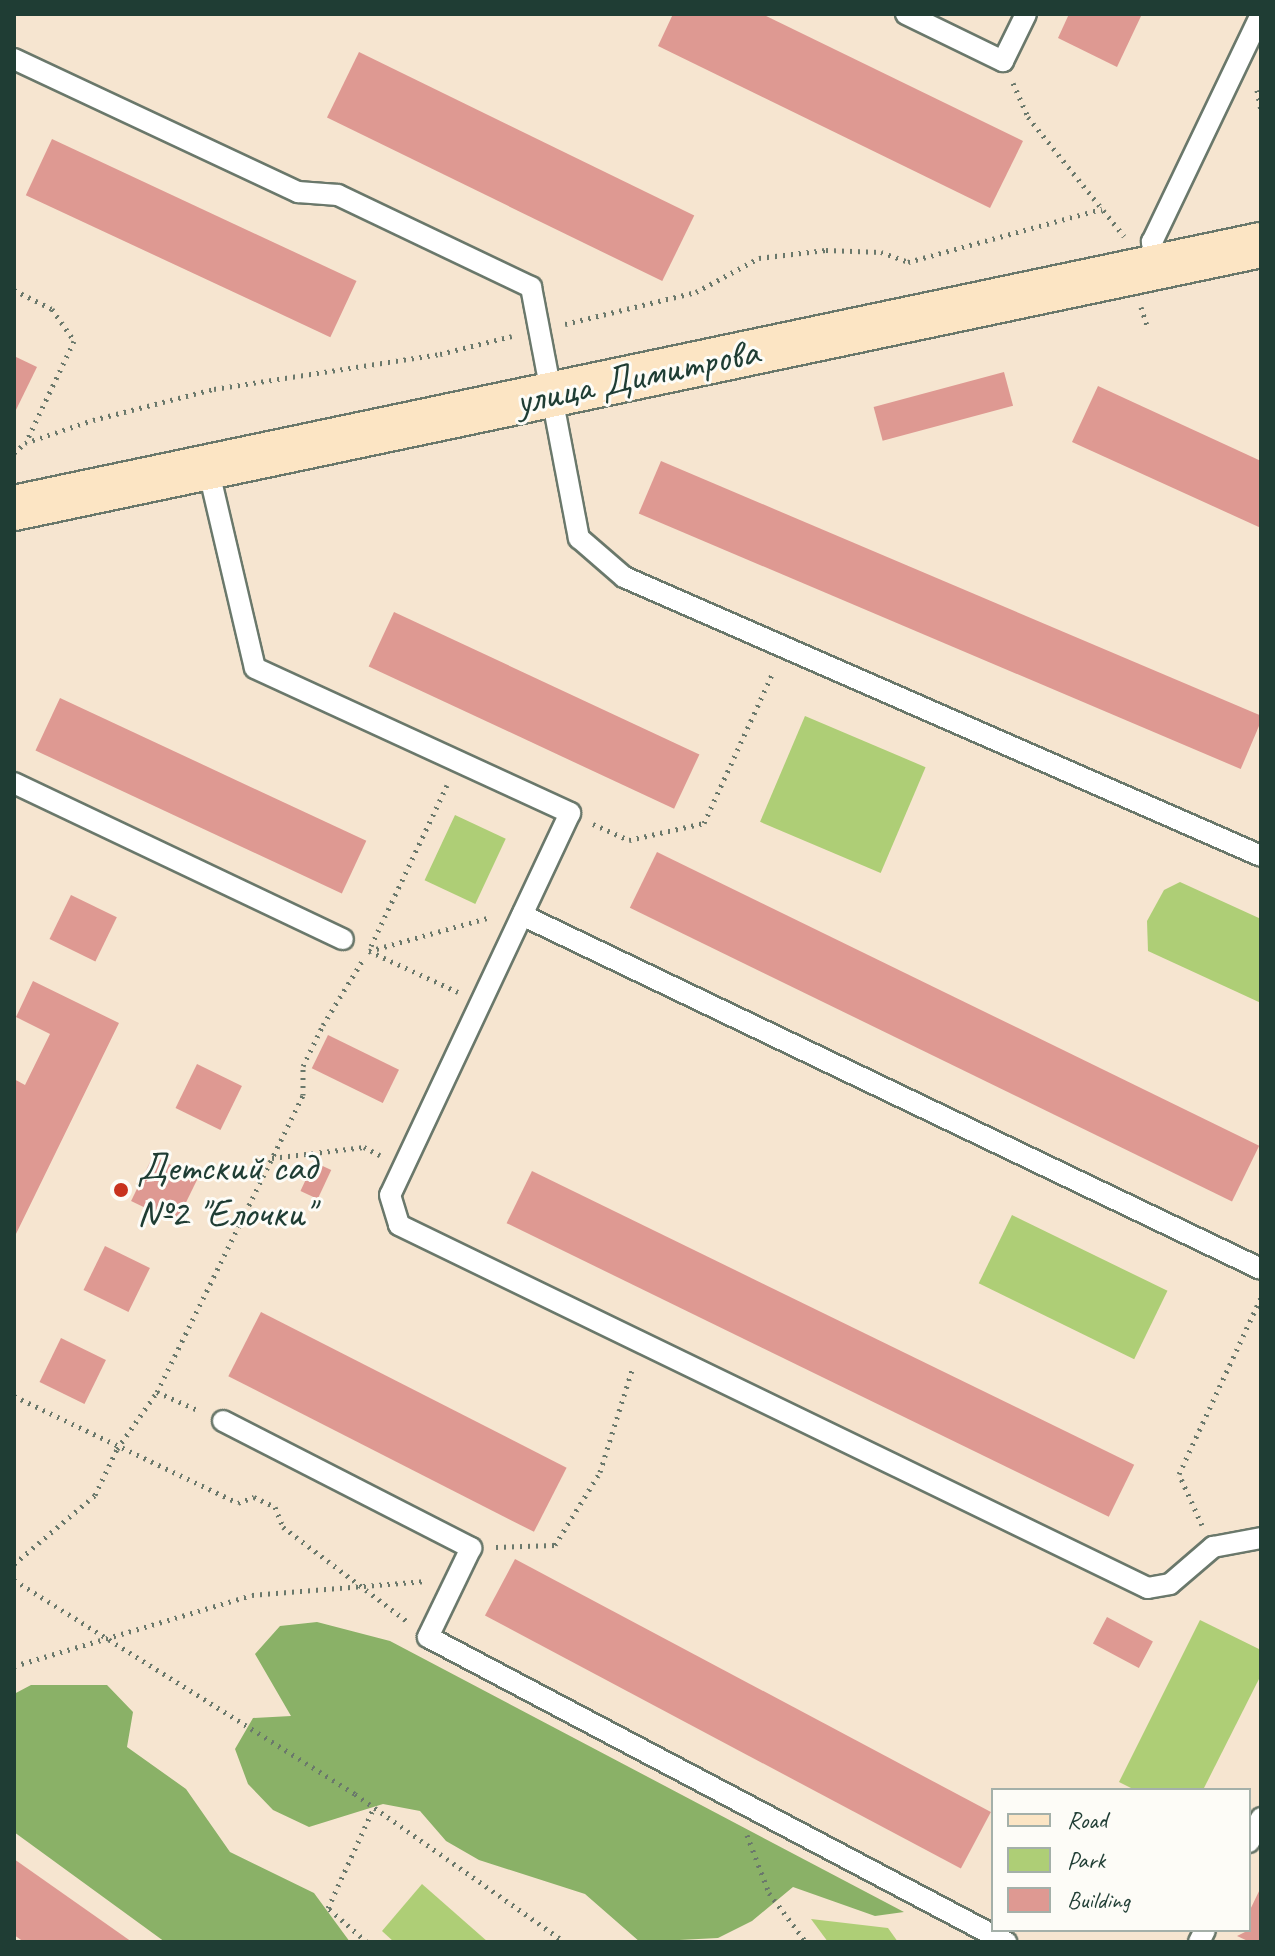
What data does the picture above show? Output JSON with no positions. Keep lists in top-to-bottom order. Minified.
{"streets":{"street":["улица Димитрова"]},"places":["Детский сад №2 \"Елочки\""],"legend":["Road","Park","Building"]}
